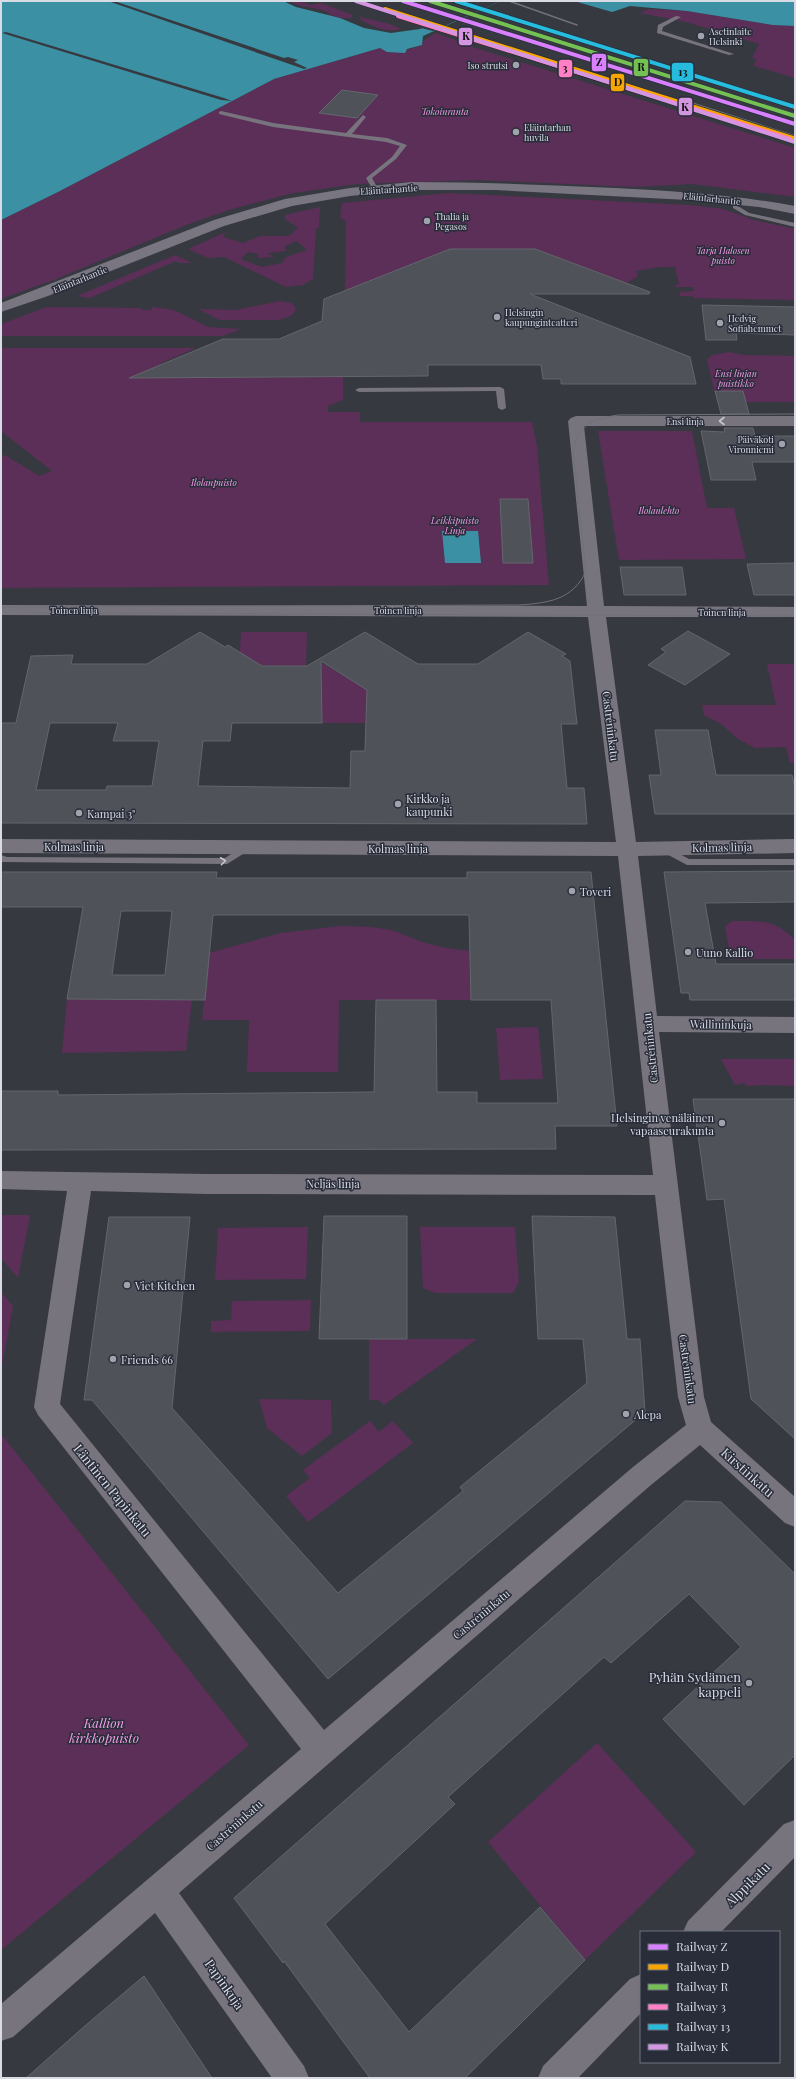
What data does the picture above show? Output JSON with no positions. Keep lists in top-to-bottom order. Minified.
{"streets":{"main road":["Eläintarhantie"],"street":["Ensi linja","Toinen linja","Castréninkatu","Kolmas linja","Wallininkuja","Neljäs linja","Kirstinkatu","Läntinen Papinkatu","Alppikatu","Papinkuja"]},"crossings":[["Ensi linja","Castréninkatu"],["Toinen linja","Castréninkatu"],["Castréninkatu","Kolmas linja"],["Castréninkatu","Wallininkuja"],["Castréninkatu","Neljäs linja"],["Castréninkatu","Kirstinkatu"],["Castréninkatu","Läntinen Papinkatu"],["Castréninkatu","Papinkuja"],["Neljäs linja","Läntinen Papinkatu"]],"one_way":["Ensi linja"],"parks":["Tokoinranta","Tarja Halosen puisto","Ensi linjan puistikko","Ilolanpuisto","Ilolanlehto","Leikkipuisto Linja","Kallion kirkkopuisto"],"places":["Asetinlaite Helsinki","Iso strutsi","Eläintarhan huvila","Thalia ja Pegasos","Helsingin kaupunginteatteri","Hedvig Sofiahemmet","Päiväkoti Vironniemi","Kirkko ja kaupunki","Kampai 3\"","Toveri","Uuno Kallio","Helsingin venäläinen vapaaseurakunta","Viet Kitchen","Friends 66","Alepa","Pyhän Sydämen kappeli"],"lines":["rail line Z","rail line R","rail line 13","rail line K","rail line D","rail line 3"],"legend":["Railway Z","Railway D","Railway R","Railway 3","Railway 13","Railway K"]}
